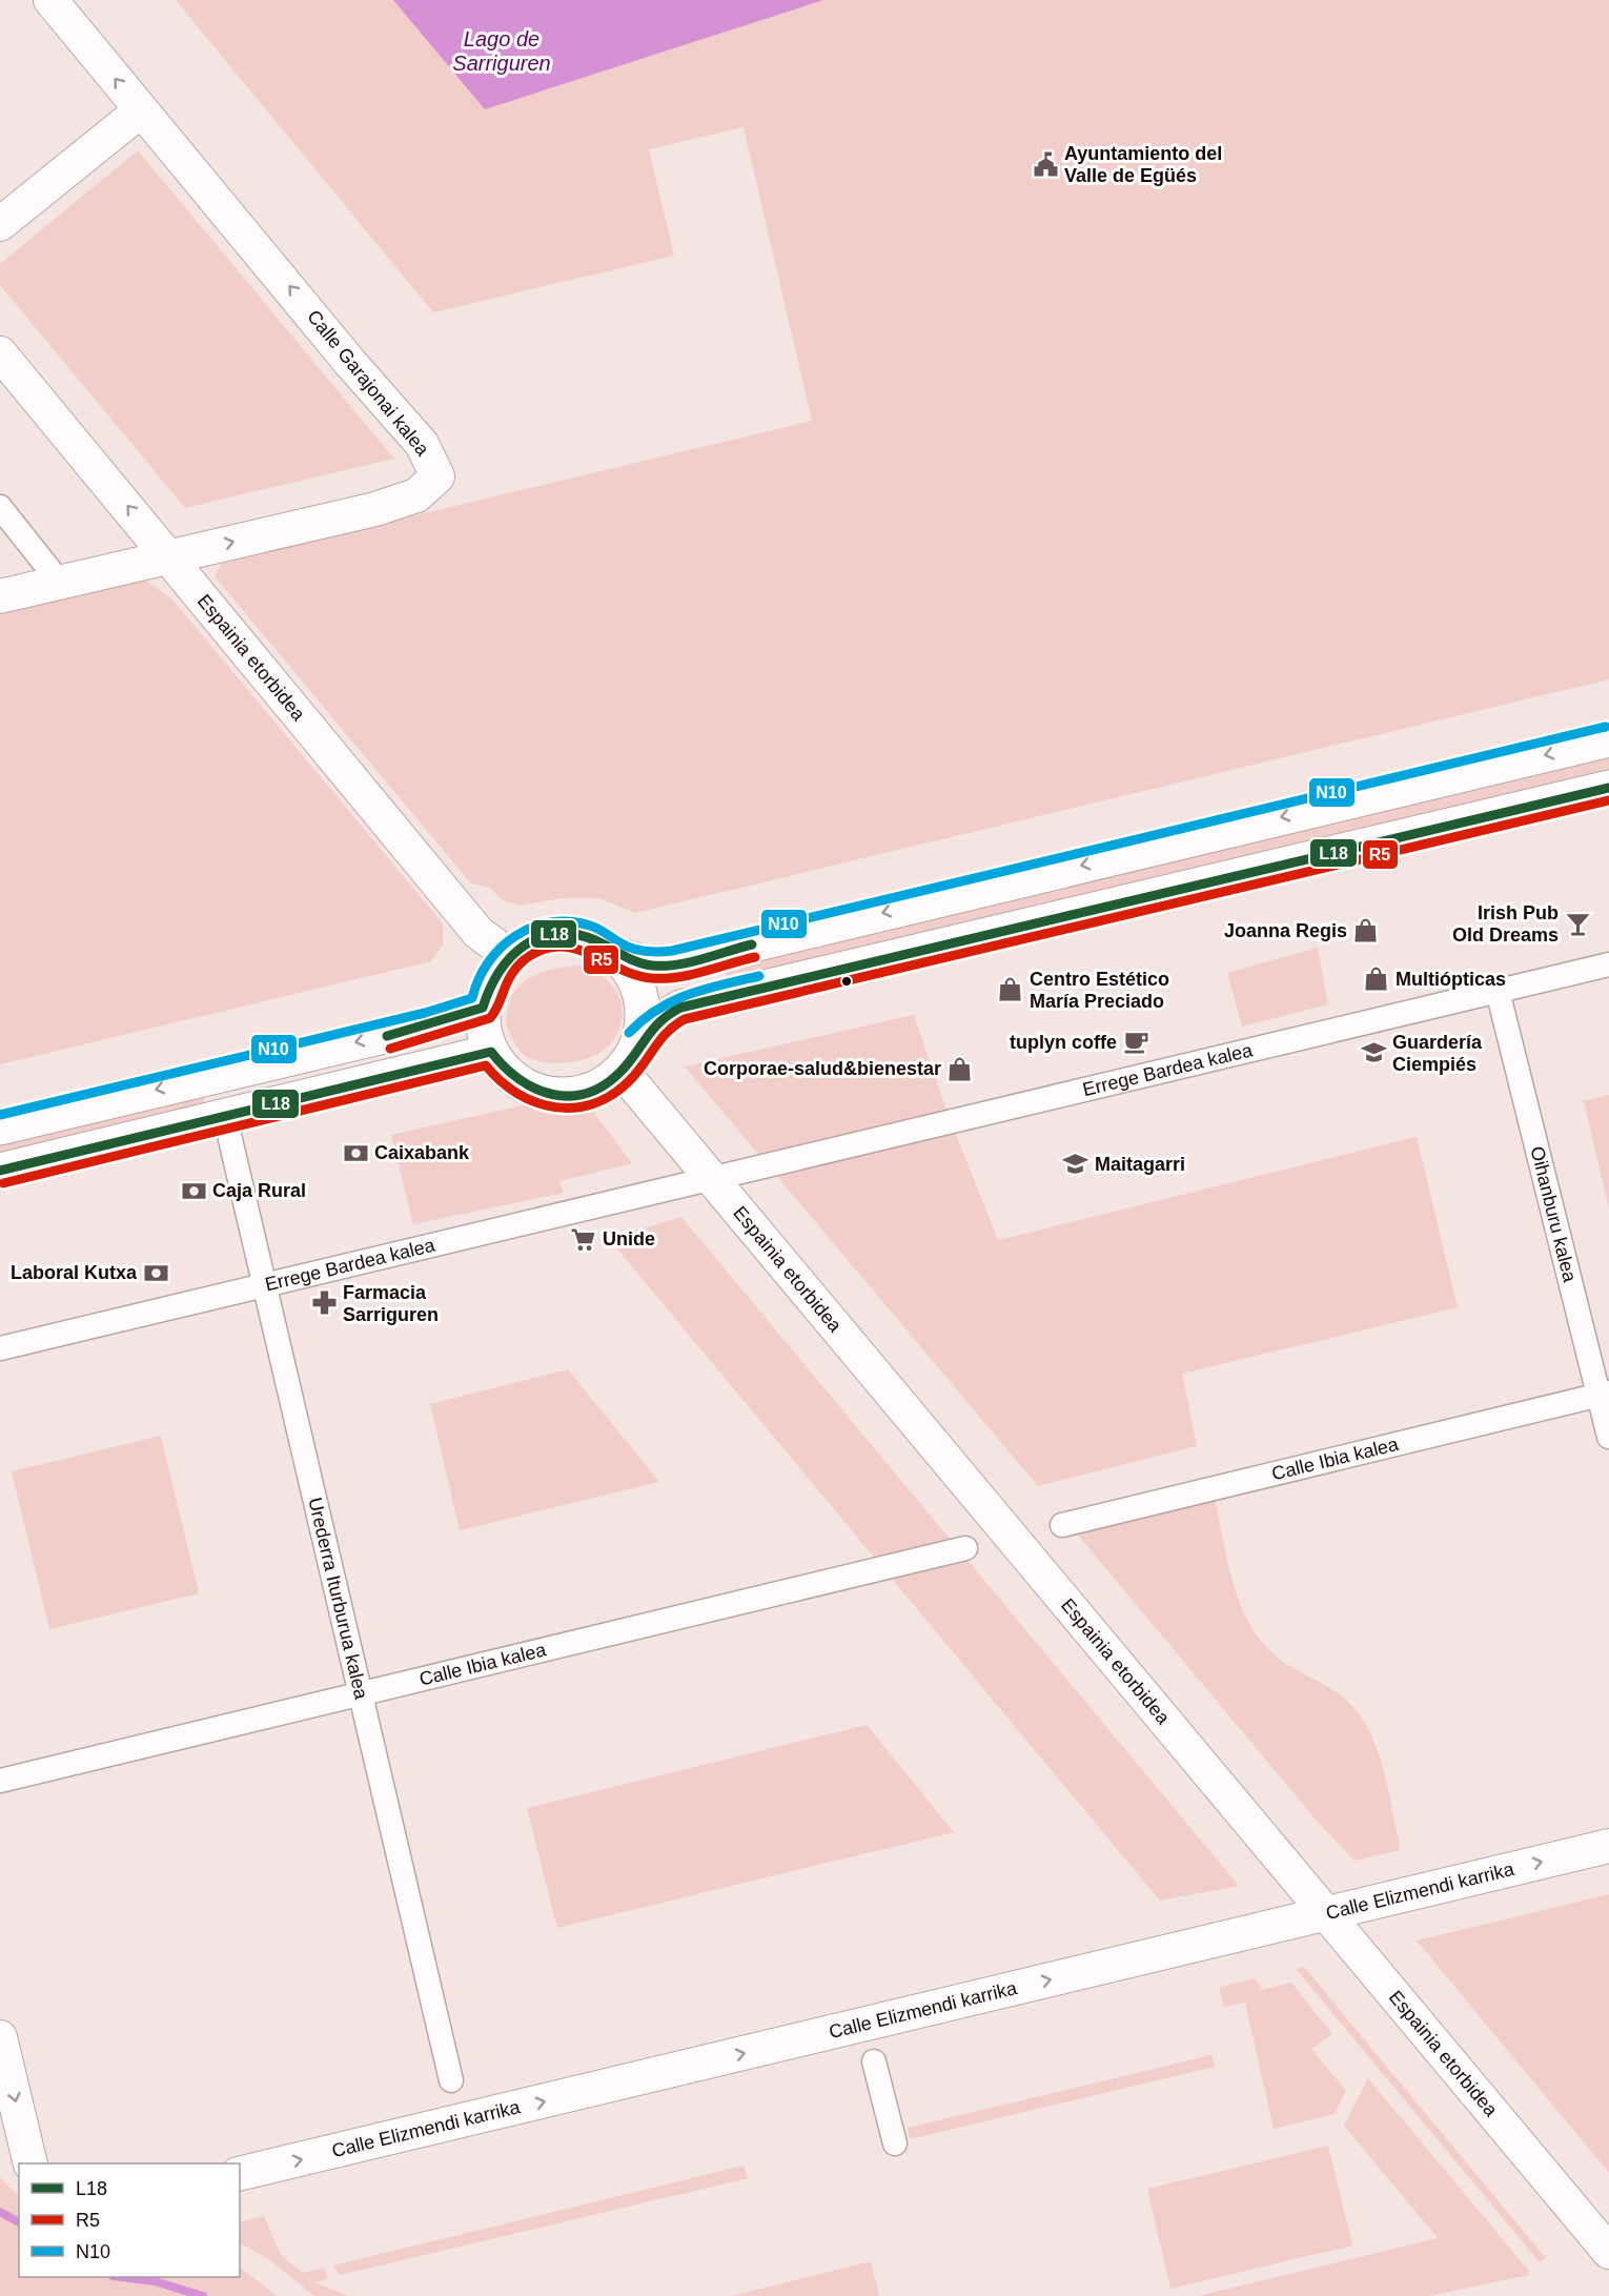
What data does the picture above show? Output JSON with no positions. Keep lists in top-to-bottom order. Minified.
{"streets":{"street":["Calle Garajonai kalea","Espainia etorbidea","Errege Bardea kalea","Oihanburu kalea","Calle Ibia kalea","Urederra Iturburua kalea","Calle Elizmendi karrika"]},"crossings":[["Calle Garajonai kalea","Espainia etorbidea"],["Espainia etorbidea","Calle Elizmendi karrika"],["Errege Bardea kalea","Oihanburu kalea"],["Errege Bardea kalea","Urederra Iturburua kalea"],["Oihanburu kalea","Calle Ibia kalea"],["Calle Ibia kalea","Urederra Iturburua kalea"]],"one_way":["Calle Elizmendi karrika"],"water":["Lago de Sarriguren"],"places":{"public building":["Ayuntamiento del Valle de Egüés"],"bar":["Irish Pub Old Dreams"],"shop":["Joanna Regis","Multiópticas","Centro Estético María Preciado","Corporae-salud&bienestar"],"cafe":["tuplyn coffe"],"school or university":["Guardería Ciempiés","Maitagarri"],"bank":["Caixabank","Caja Rural","Laboral Kutxa"],"supermarket":["Unide"],"pharmacy":["Farmacia Sarriguren"]},"lines":["transit line N10","transit line L18","transit line R5"],"legend":["L18","R5","N10"]}
